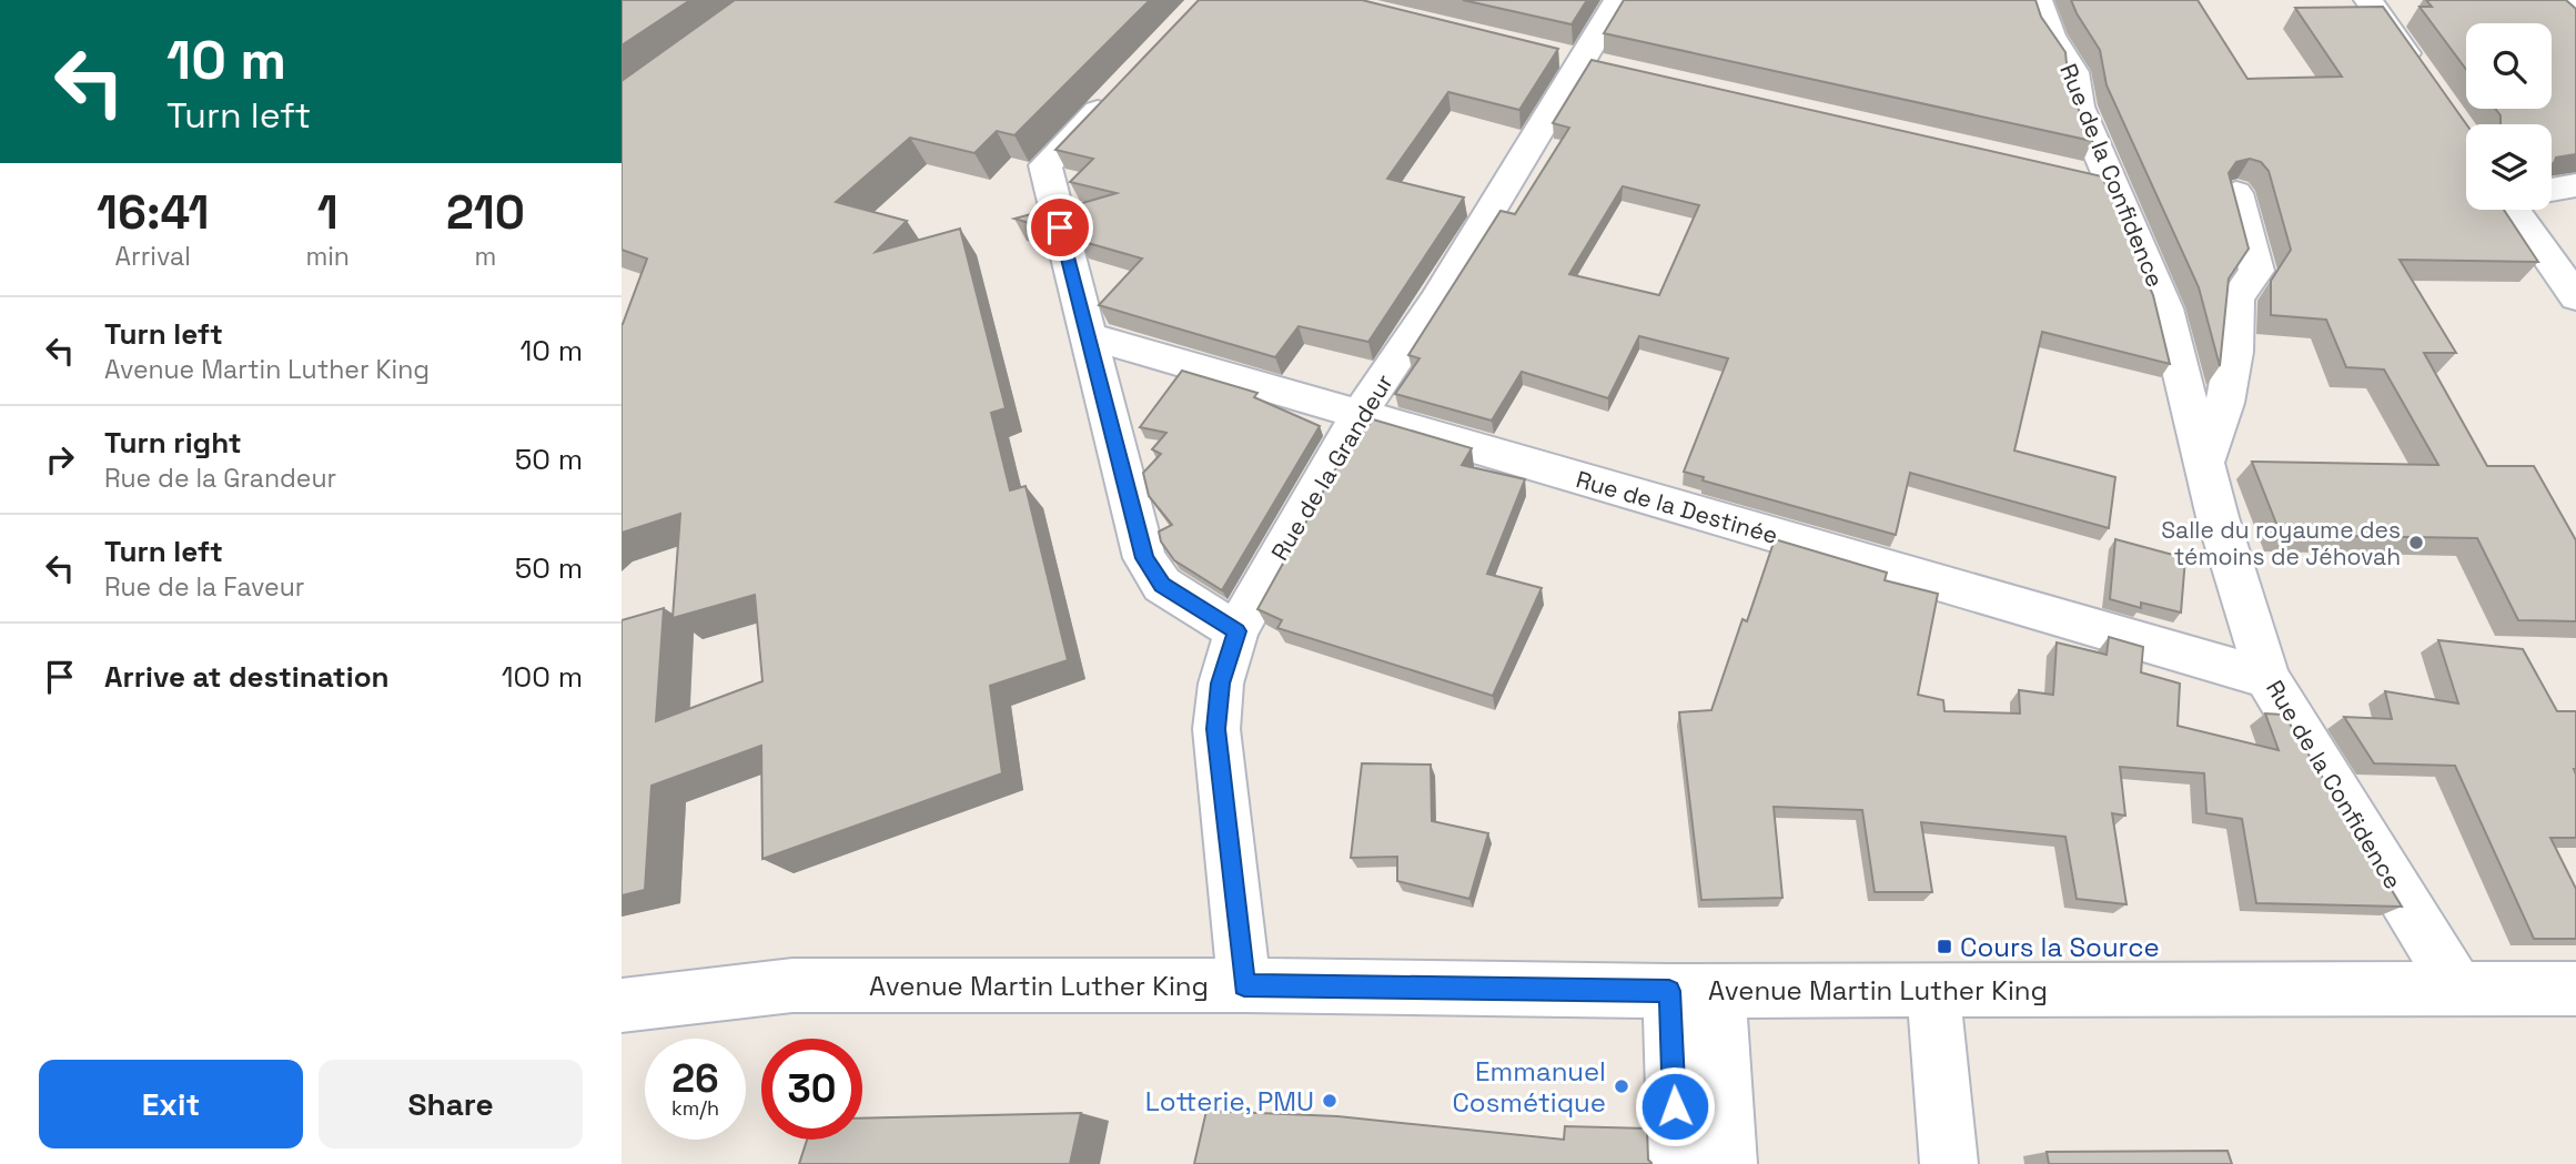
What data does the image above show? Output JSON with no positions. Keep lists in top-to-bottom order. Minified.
{"streets":{"street":["Rue de la Confidence","Rue de la Grandeur","Rue de la Destinée","Avenue Martin Luther King"]},"crossings":[["Rue de la Confidence","Rue de la Destinée"],["Rue de la Confidence","Avenue Martin Luther King"],["Rue de la Grandeur","Rue de la Destinée"],["Rue de la Grandeur","Avenue Martin Luther King"]],"places":{"other":["Salle du royaume des témoins de Jéhovah","Emmanuel Cosmétique","Lotterie, PMU"],"transit":["Cours la Source"]},"page":{"turn":["10 m","Turn left"],"eta":["16:41","Arrival","1","min","210","m"],"list":[{"name":"Turn left","note":"Avenue Martin Luther King","value":"10 m"},{"name":"Turn right","note":"Rue de la Grandeur","value":"50 m"},{"name":"Turn left","note":"Rue de la Faveur","value":"50 m"},{"name":"Arrive at destination","value":"100 m"}],"speed":"26 km/h","limit":"30","buttons":["Exit","Share"]}}
